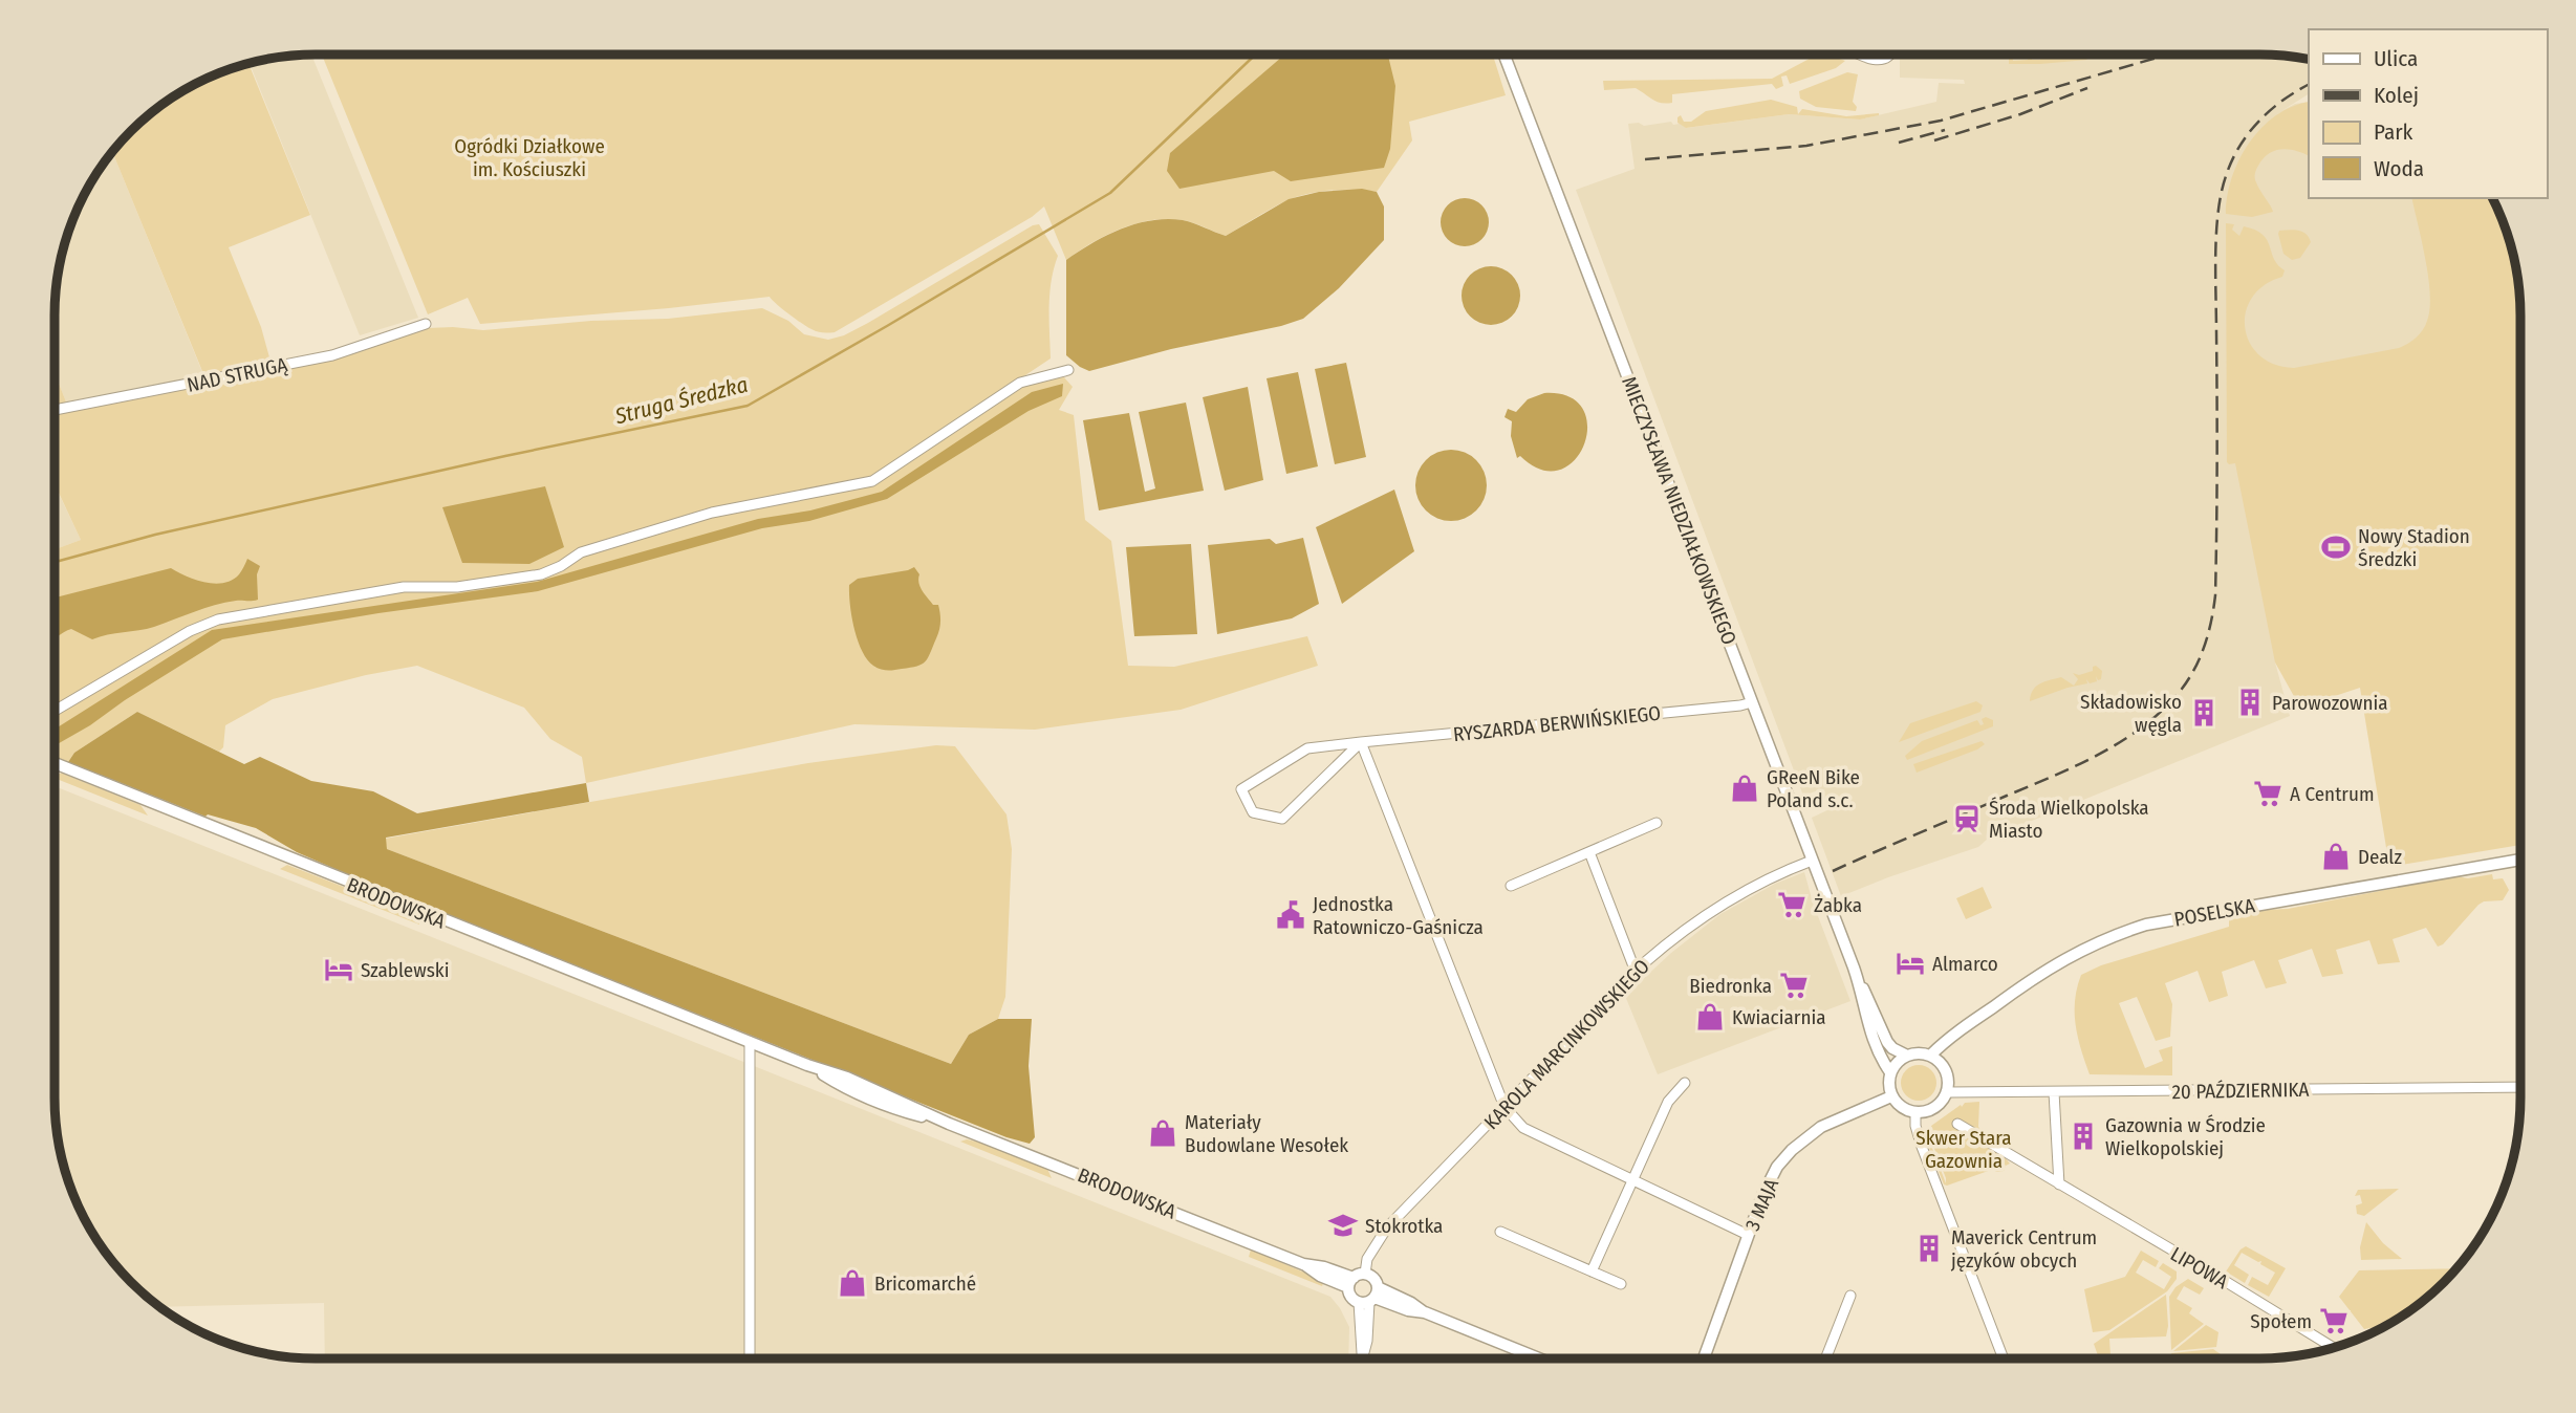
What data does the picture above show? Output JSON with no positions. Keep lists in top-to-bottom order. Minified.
{"streets":{"street":["NAD STRUGĄ","MIECZYSŁAWA NIEDZIAŁKOWSKIEGO","RYSZARDA BERWIŃSKIEGO","BRODOWSKA","POSELSKA","KAROLA MARCINKOWSKIEGO","20 PAŹDZIERNIKA","3 MAJA","LIPOWA"]},"crossings":[["MIECZYSŁAWA NIEDZIAŁKOWSKIEGO","RYSZARDA BERWIŃSKIEGO"],["MIECZYSŁAWA NIEDZIAŁKOWSKIEGO","POSELSKA"],["MIECZYSŁAWA NIEDZIAŁKOWSKIEGO","KAROLA MARCINKOWSKIEGO"],["MIECZYSŁAWA NIEDZIAŁKOWSKIEGO","20 PAŹDZIERNIKA"],["MIECZYSŁAWA NIEDZIAŁKOWSKIEGO","3 MAJA"],["BRODOWSKA","KAROLA MARCINKOWSKIEGO"],["POSELSKA","20 PAŹDZIERNIKA"],["POSELSKA","3 MAJA"],["20 PAŹDZIERNIKA","3 MAJA"]],"water":["Struga Średzka"],"parks":["Ogródki Działkowe im. Kościuszki","Skwer Stara Gazownia"],"places":{"sports":["Nowy Stadion Średzki"],"building":["Parowozownia","Składowisko węgla","Gazownia w Środzie Wielkopolskiej","Maverick Centrum języków obcych"],"shop":["GReeN Bike Poland s.c.","Dealz","Kwiaciarnia","Materiały Budowlane Wesołek","Bricomarché"],"supermarket":["A Centrum","Żabka","Biedronka","Społem"],"station":["Środa Wielkopolska Miasto"],"public building":["Jednostka Ratowniczo-Gaśnicza"],"hotel":["Almarco","Szablewski"],"school or university":["Stokrotka"]},"legend":["Ulica","Kolej","Park","Woda"]}
